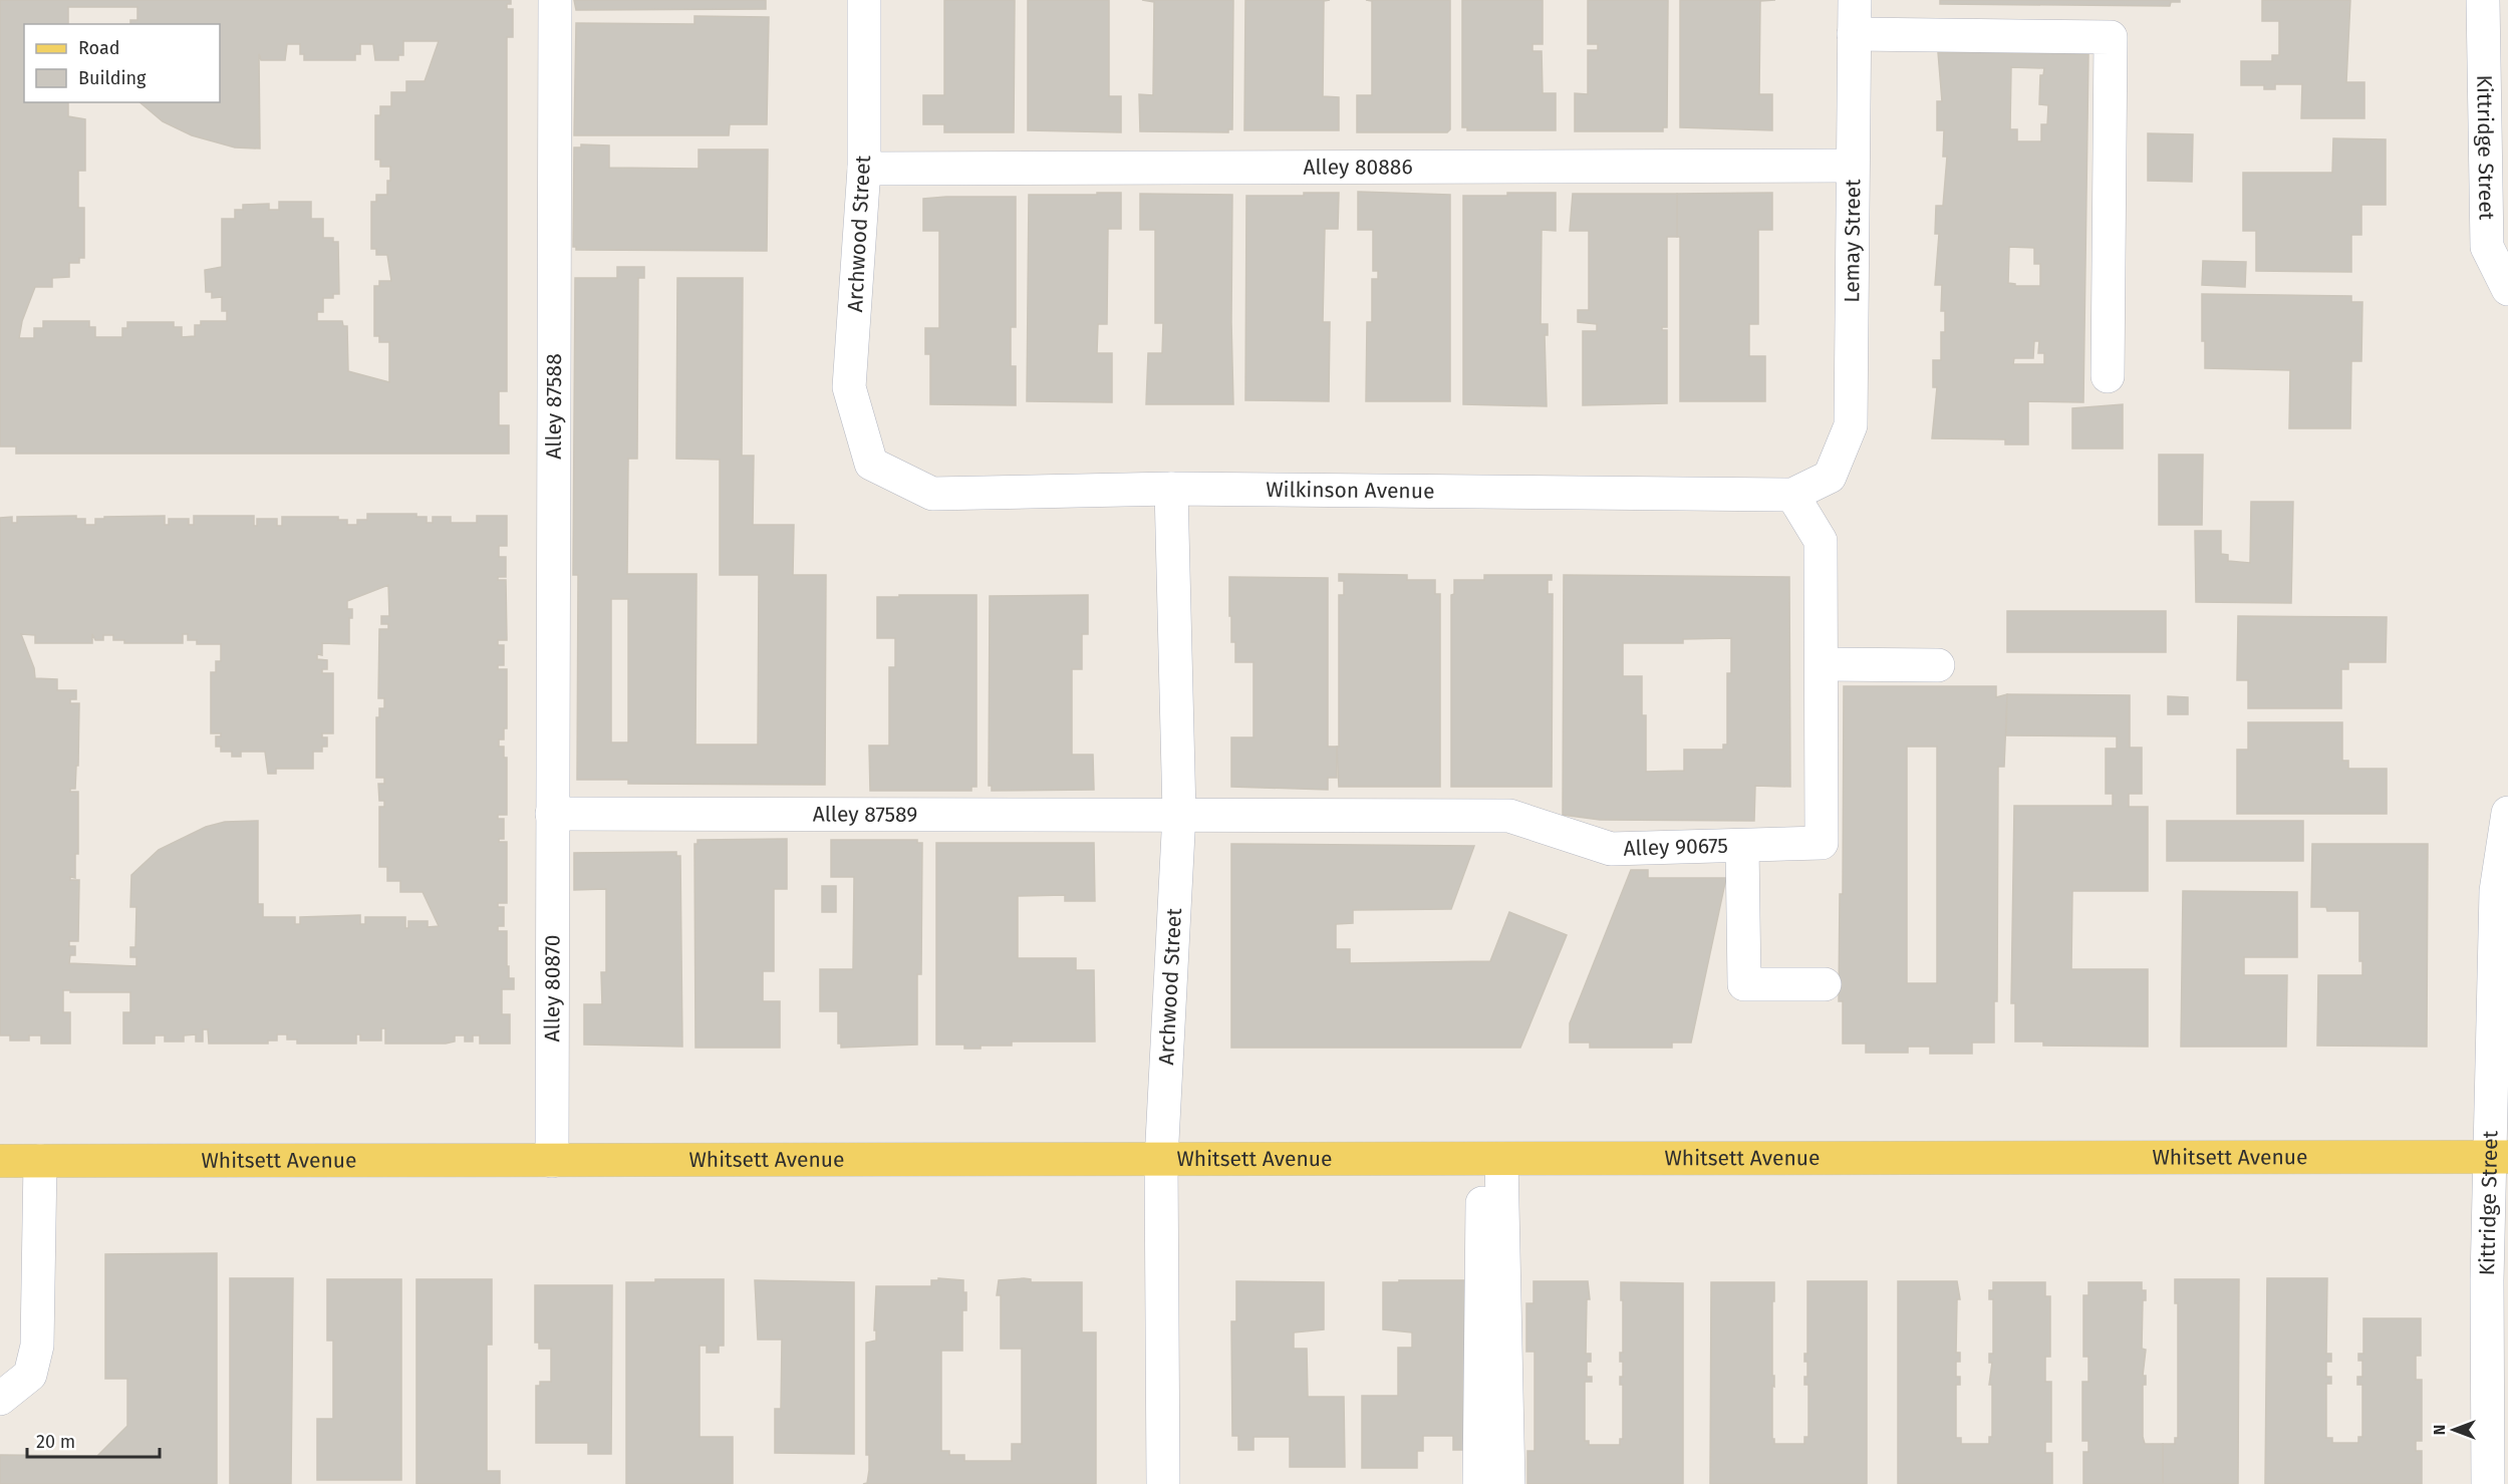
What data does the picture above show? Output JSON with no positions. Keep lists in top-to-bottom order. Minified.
{"streets":{"main road":["Whitsett Avenue"],"street":["Kittridge Street","Alley 80886","Archwood Street","Lemay Street","Alley 87588","Wilkinson Avenue","Alley 87589","Alley 90675","Alley 80870"]},"crossings":[["Kittridge Street","Whitsett Avenue"],["Alley 80886","Archwood Street"],["Alley 80886","Lemay Street"],["Archwood Street","Wilkinson Avenue"],["Archwood Street","Alley 87589"],["Archwood Street","Alley 90675"],["Archwood Street","Whitsett Avenue"],["Lemay Street","Wilkinson Avenue"],["Alley 87588","Alley 87589"],["Alley 87588","Alley 80870"],["Wilkinson Avenue","Alley 90675"],["Alley 87589","Alley 90675"],["Alley 87589","Alley 80870"],["Alley 80870","Whitsett Avenue"]],"legend":["Road","Building"],"scale_bar":"20 m","north":"left"}
